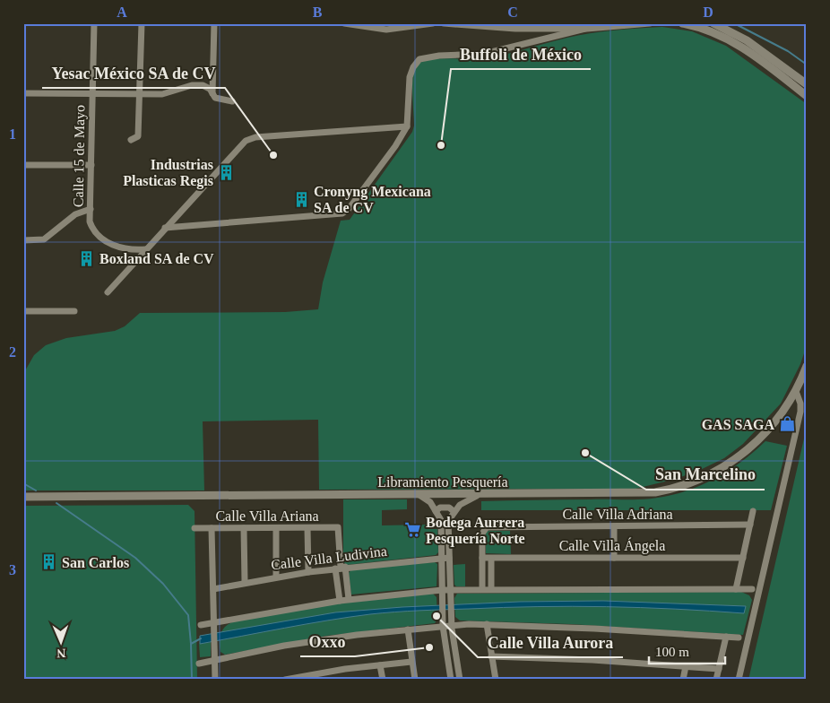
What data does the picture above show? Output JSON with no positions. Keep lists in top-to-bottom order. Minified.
{"streets":{"main road":["Libramiento Pesquería"],"street":["Calle 15 de Mayo","Calle Villa Adriana","Calle Villa Ariana","Calle Villa Ángela","Calle Villa Ludivina"]},"crossings":[["Calle Villa Adriana","Calle Villa Ángela"],["Calle Villa Ariana","Calle Villa Ludivina"]],"places":{"other":["Buffoli de México","Yesac México SA de CV","San Marcelino","Calle Villa Aurora","Oxxo"],"building":["Industrias Plasticas Regis","Cronyng Mexicana SA de CV","Boxland SA de CV","San Carlos"],"shop":["GAS SAGA"],"supermarket":["Bodega Aurrera Pesquería Norte"]},"scale_bar":"100 m","north":"bottom","grid":{"columns":["A","B","C","D"],"rows":["1","2","3"]}}
